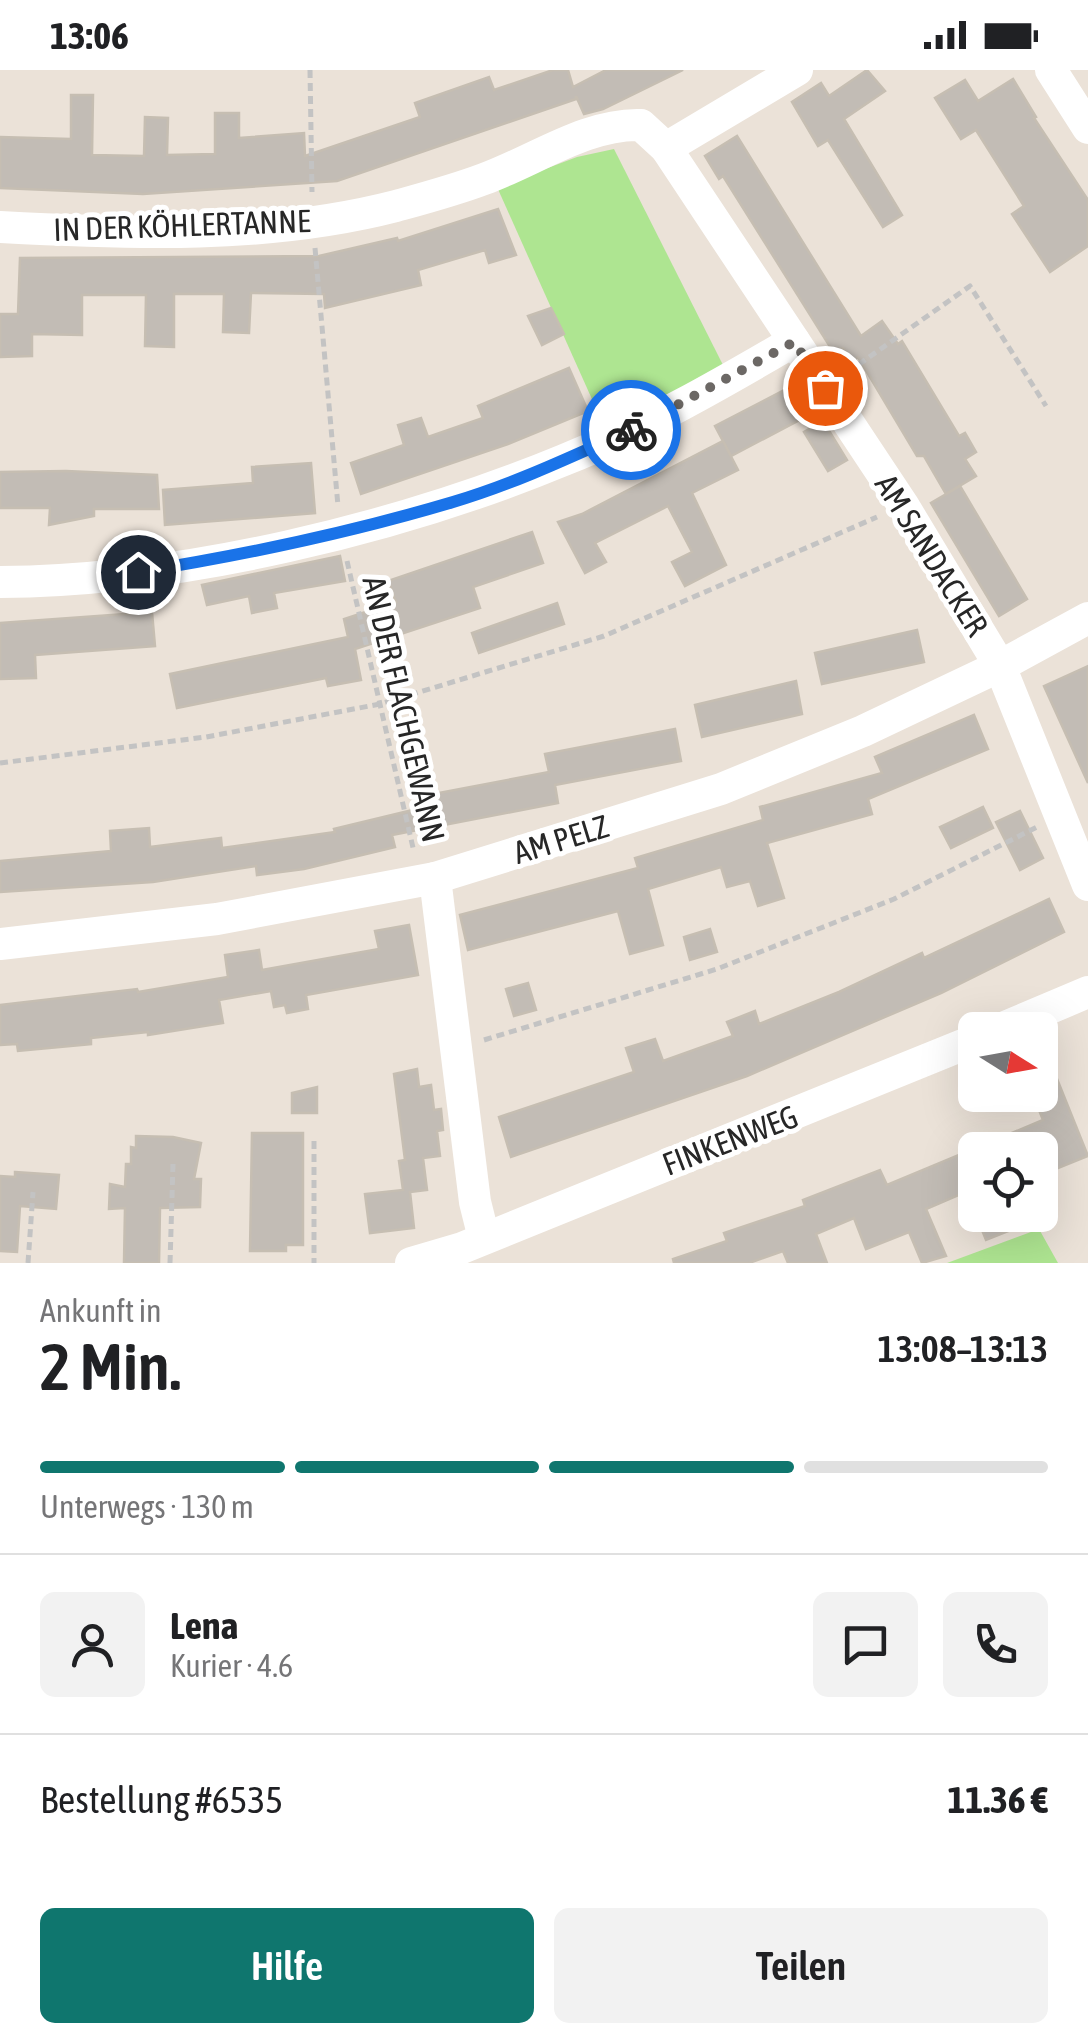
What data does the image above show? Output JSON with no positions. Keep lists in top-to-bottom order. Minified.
{"streets":{"street":["IN DER KÖHLERTANNE","AM SANDACKER","AM PELZ","FINKENWEG"],"path":["AN DER FLACHGEWANN"]},"crossings":[["IN DER KÖHLERTANNE","AM SANDACKER"],["IN DER KÖHLERTANNE","AN DER FLACHGEWANN"],["AM SANDACKER","AM PELZ"],["AN DER FLACHGEWANN","AM PELZ"]],"north":"right","page":{"status":"13:06","heading":["2 Min.","Ankunft in","13:08–13:13"],"panel":["Lena","Kurier · 4.6","Bestellung #6535","11.36 €"],"bar":"Unterwegs · 130 m","buttons":["Hilfe","Teilen"]}}
